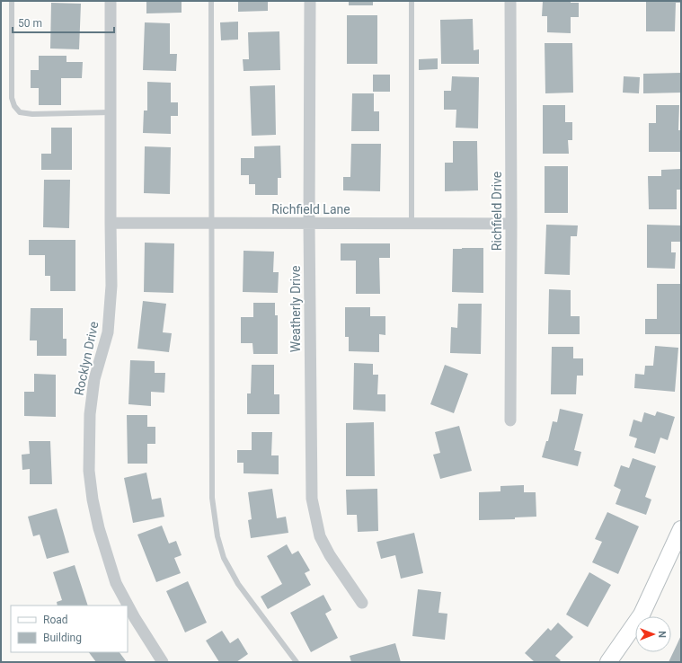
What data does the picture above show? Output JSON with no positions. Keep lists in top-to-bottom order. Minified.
{"streets":{"street":["Richfield Lane","Richfield Drive","Weatherly Drive","Rocklyn Drive"]},"crossings":[["Richfield Lane","Richfield Drive"],["Richfield Lane","Weatherly Drive"],["Richfield Lane","Rocklyn Drive"]],"legend":["Road","Building"],"scale_bar":"50 m","north":"right"}
